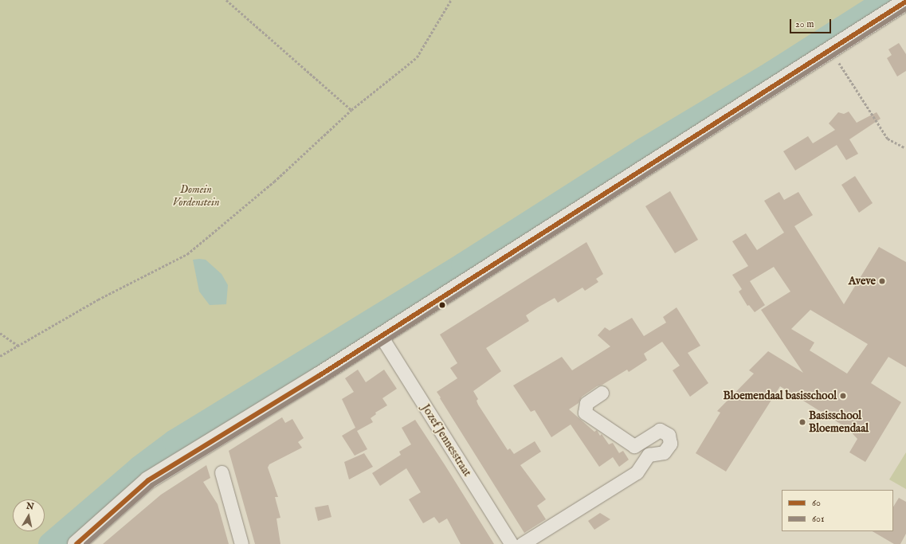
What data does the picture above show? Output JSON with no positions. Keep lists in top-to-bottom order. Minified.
{"streets":{"street":["Jozef Jennesstraat"]},"parks":["Domein Vordenstein"],"places":["Aveve","Bloemendaal basisschool","Basisschool Bloemendaal"],"lines":["transit line 60","transit line 601"],"legend":["60","601"],"scale_bar":"20 m","north":"top"}
